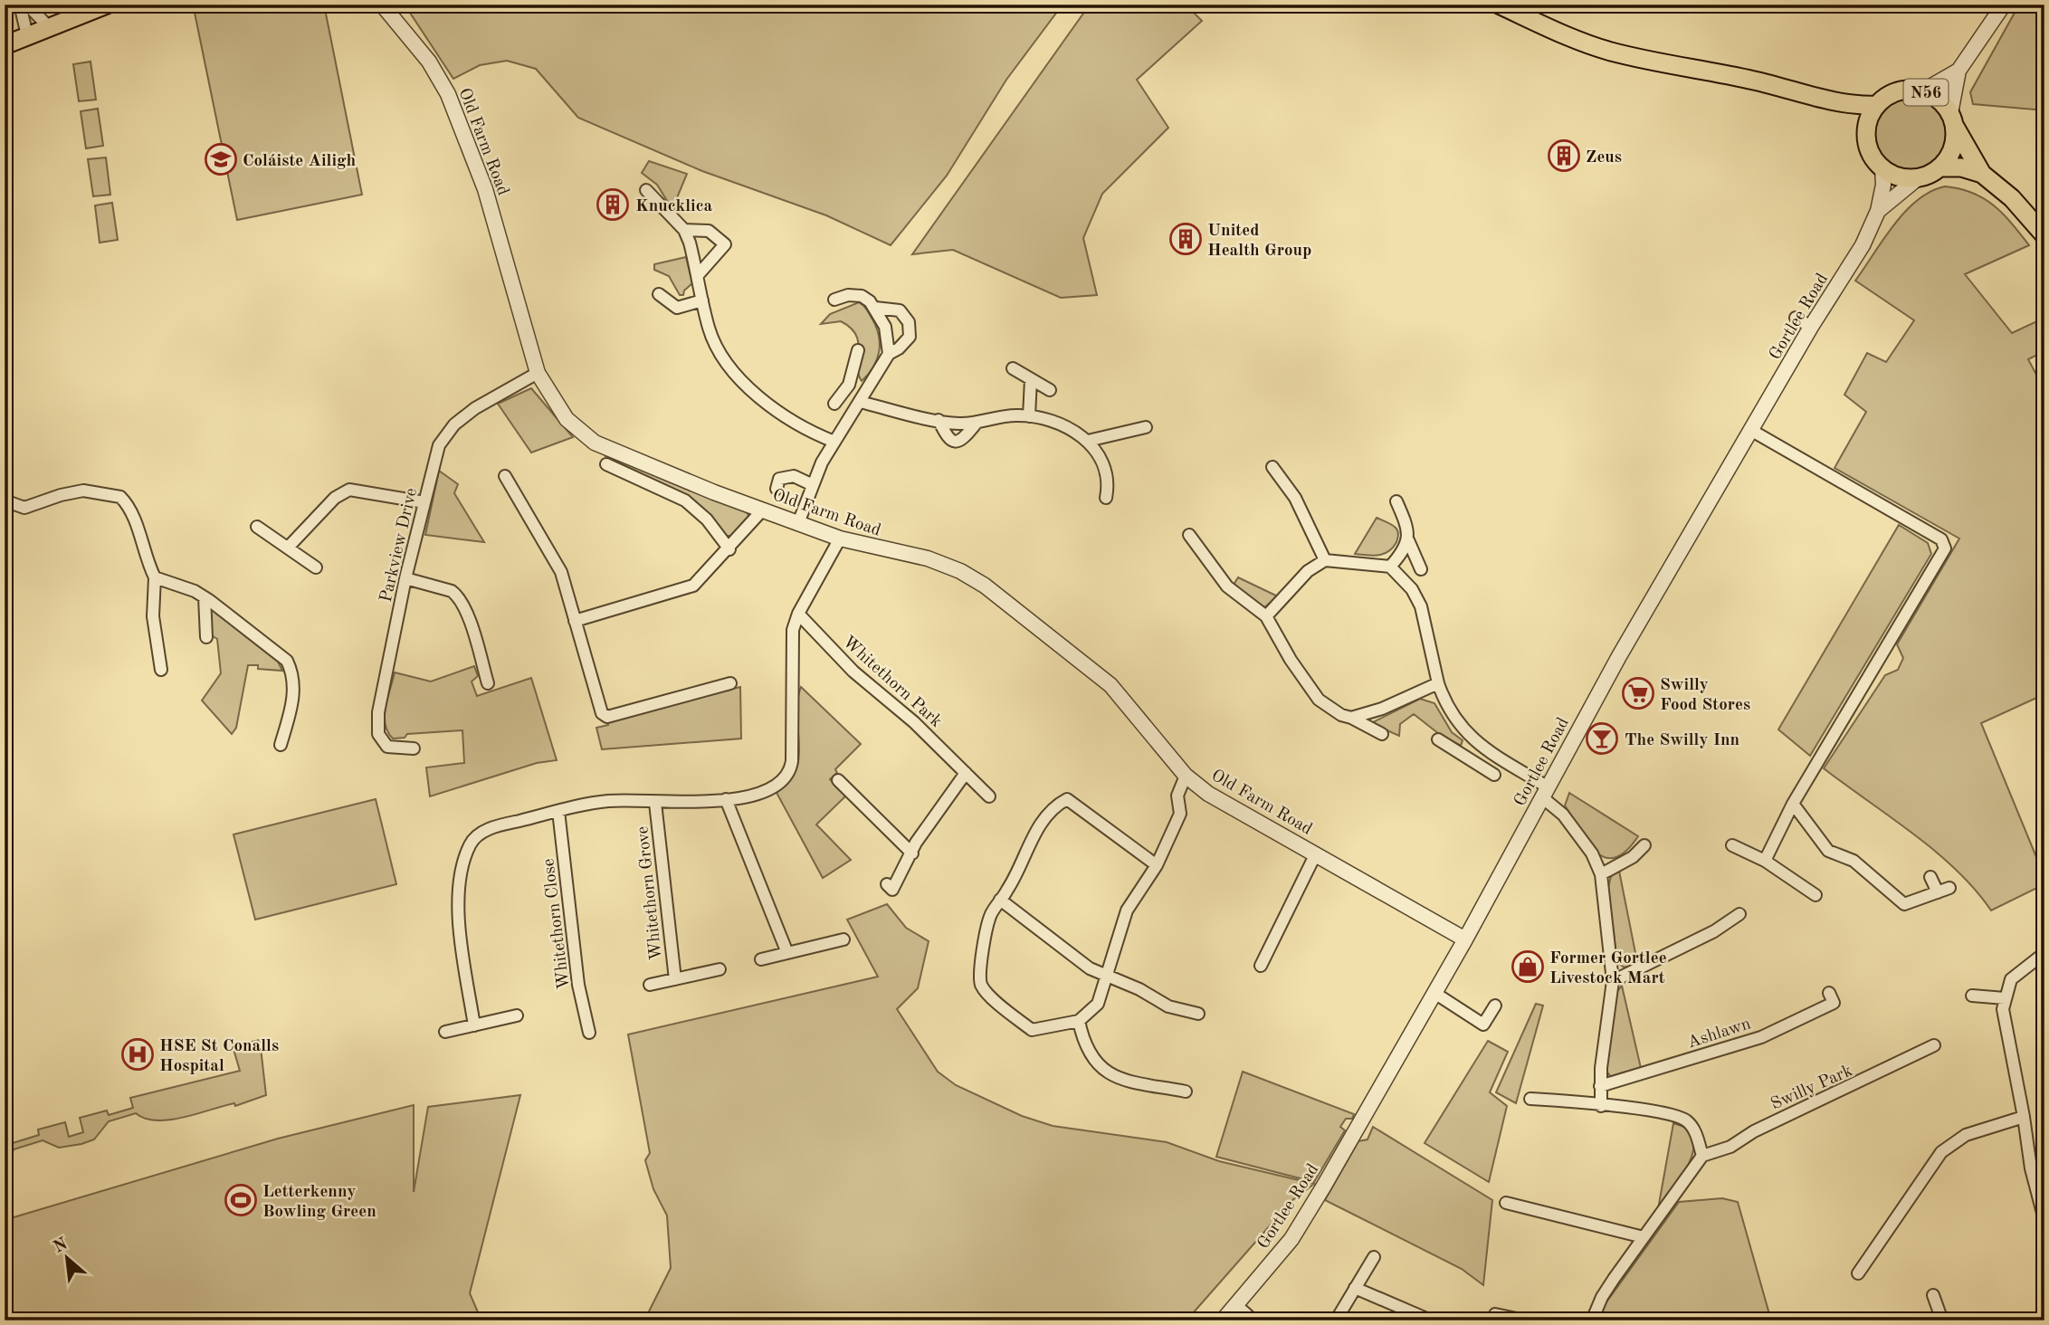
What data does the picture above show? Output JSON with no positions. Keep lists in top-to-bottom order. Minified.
{"streets":{"main road":["N56"],"street":["Old Farm Road","Gortlee Road","Parkview Drive","Whitethorn Park","Whitethorn Grove","Whitethorn Close","Ashlawn","Swilly Park"]},"crossings":[["N56","Gortlee Road"],["Old Farm Road","Gortlee Road"],["Old Farm Road","Parkview Drive"],["Whitethorn Park","Whitethorn Grove"],["Whitethorn Grove","Whitethorn Close"]],"places":{"building":["Zeus","Knucklica","United Health Group"],"school or university":["Coláiste Ailigh"],"supermarket":["Swilly Food Stores"],"bar":["The Swilly Inn"],"shop":["Former Gortlee Livestock Mart"],"hospital":["HSE St Conalls Hospital"],"sports":["Letterkenny Bowling Green"]},"north":"top left"}
